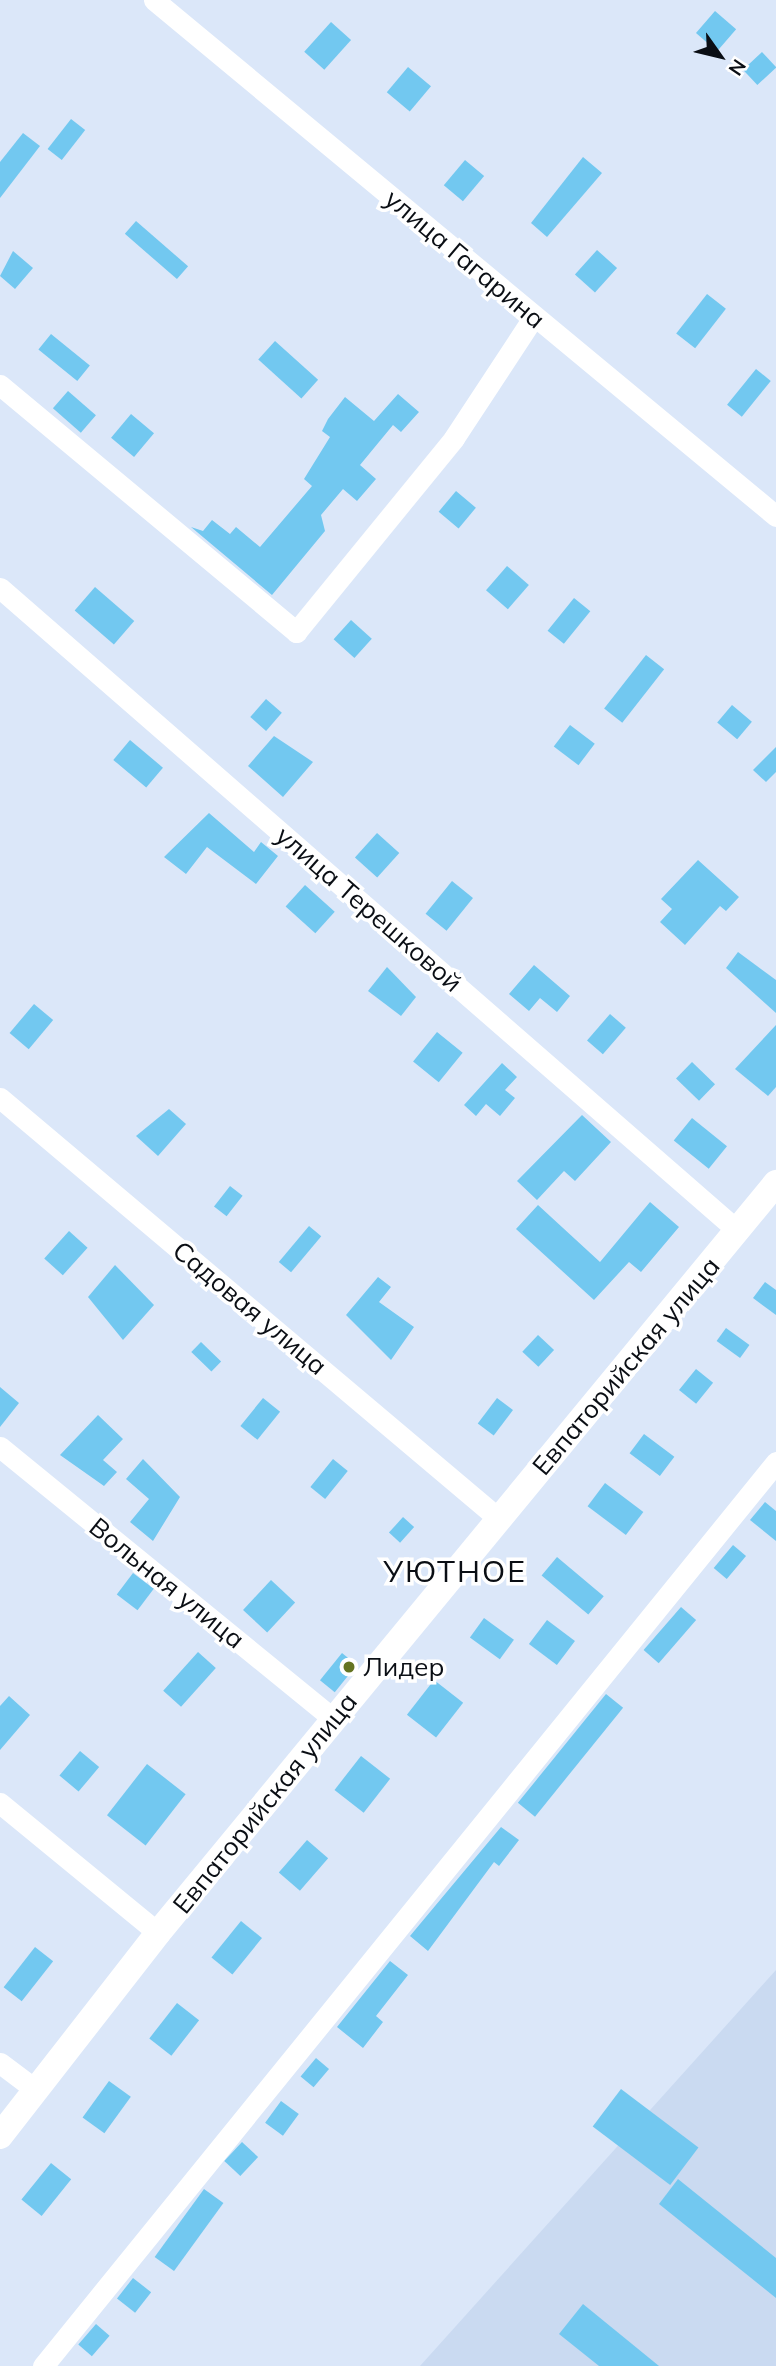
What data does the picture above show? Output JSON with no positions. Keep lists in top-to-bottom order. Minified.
{"streets":{"main road":["Евпаторийская улица"],"street":["улица Гагарина","улица Терешковой","Садовая улица","Вольная улица"]},"crossings":[["улица Терешковой","Евпаторийская улица"],["Садовая улица","Евпаторийская улица"],["Евпаторийская улица","Вольная улица"]],"districts":["УЮТНОЕ"],"places":["Лидер"],"north":"bottom right"}
